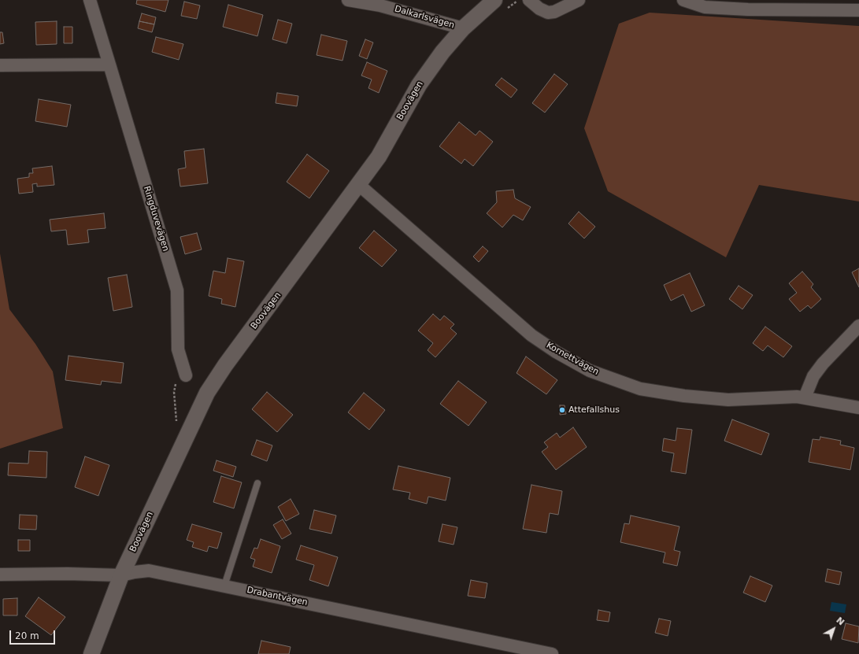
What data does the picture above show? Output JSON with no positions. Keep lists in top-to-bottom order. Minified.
{"streets":{"street":["Dalkarlsvägen","Boovägen","Ringduvevägen","Kornettvägen","Drabantvägen"]},"crossings":[["Dalkarlsvägen","Boovägen"],["Boovägen","Kornettvägen"],["Boovägen","Drabantvägen"]],"places":["Attefallshus"],"scale_bar":"20 m","north":"top right"}
